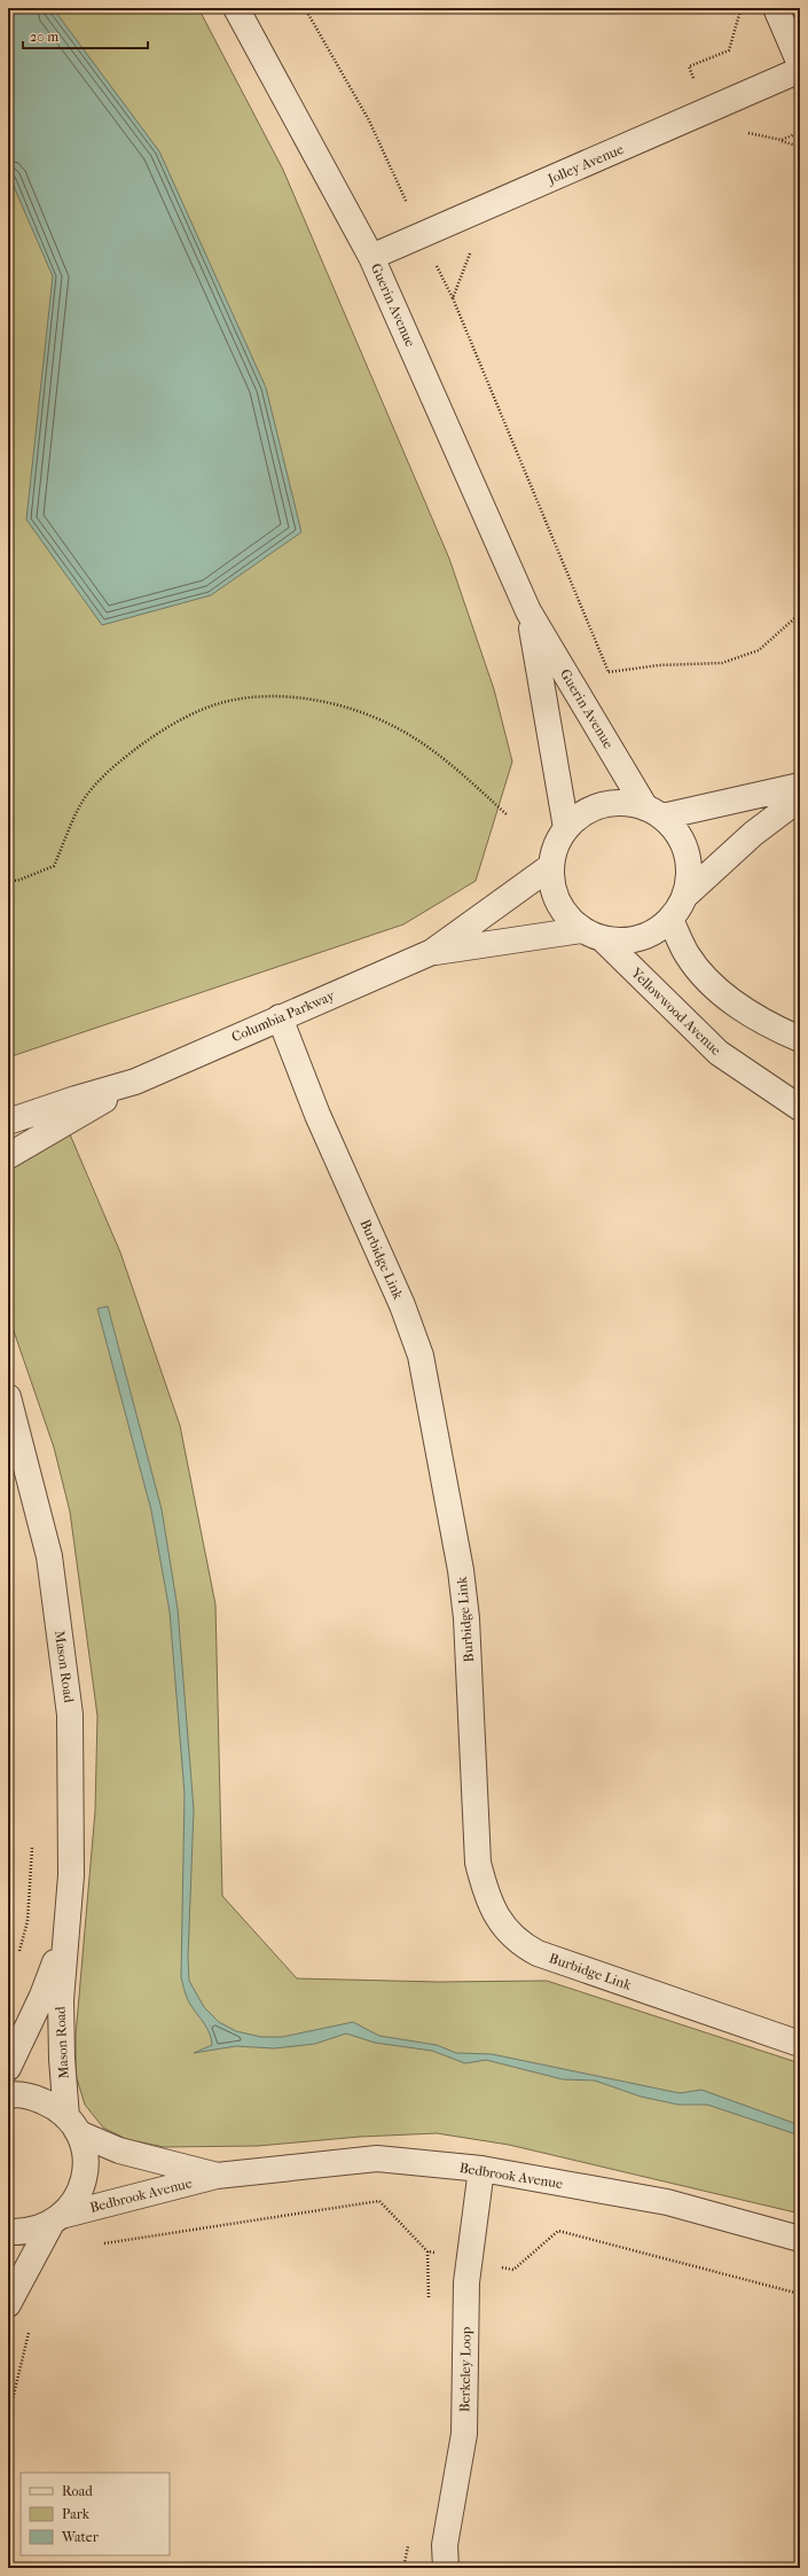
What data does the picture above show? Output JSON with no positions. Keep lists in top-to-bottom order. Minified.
{"streets":{"street":["Jolley Avenue","Guerin Avenue","Yellowwood Avenue","Columbia Parkway","Burbidge Link","Mason Road","Bedbrook Avenue","Berkeley Loop"]},"crossings":[["Jolley Avenue","Guerin Avenue"],["Guerin Avenue","Yellowwood Avenue"],["Guerin Avenue","Columbia Parkway"],["Yellowwood Avenue","Columbia Parkway"],["Columbia Parkway","Burbidge Link"],["Mason Road","Bedbrook Avenue"],["Bedbrook Avenue","Berkeley Loop"]],"legend":["Road","Park","Water"],"scale_bar":"20 m"}
